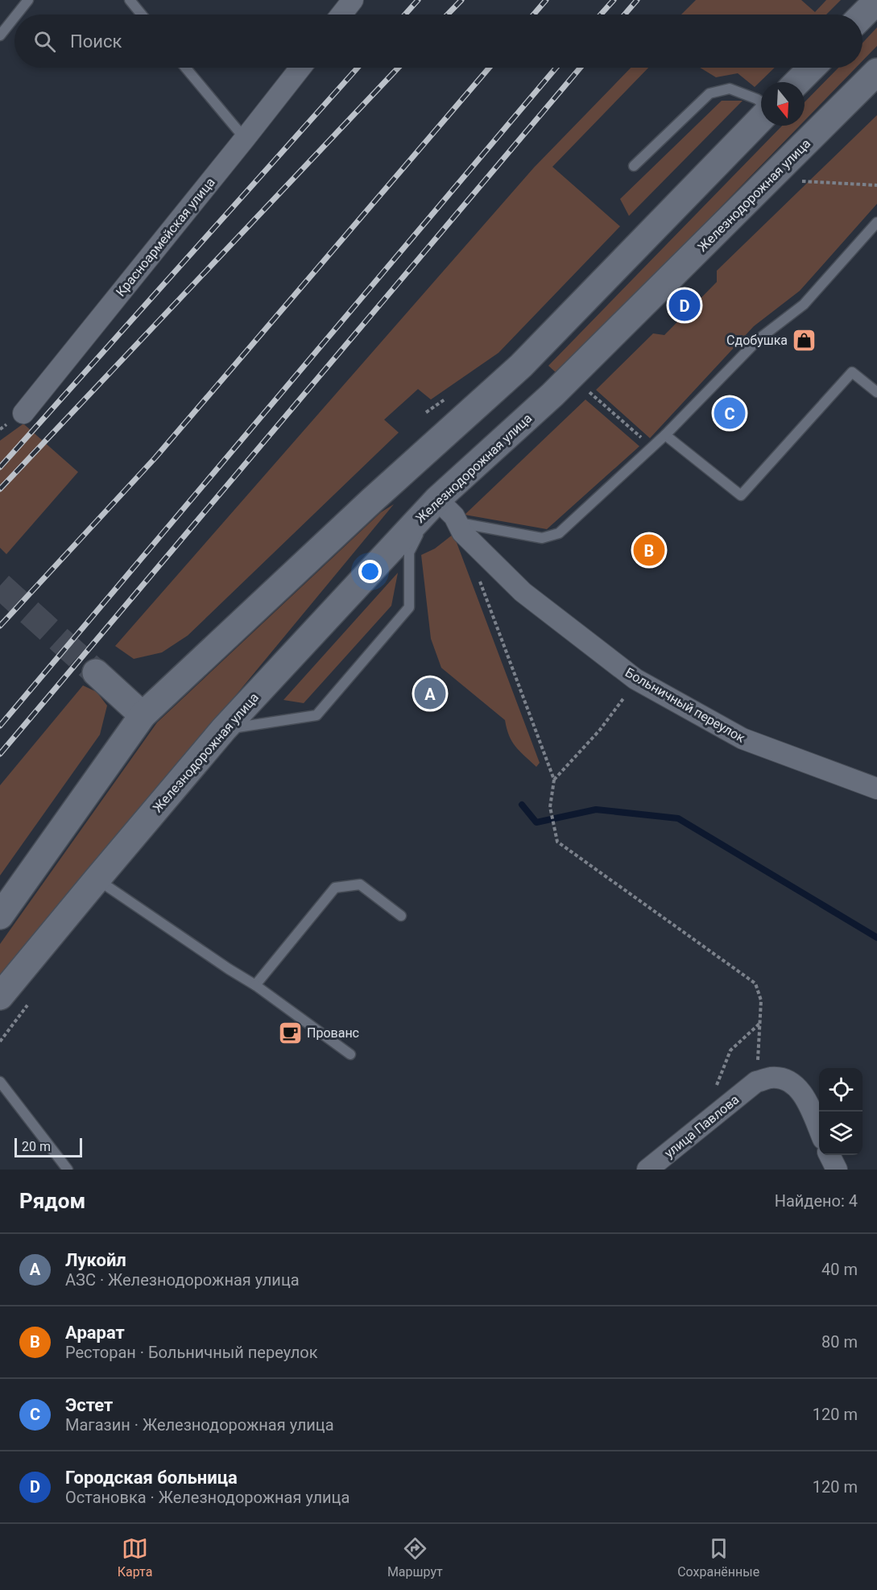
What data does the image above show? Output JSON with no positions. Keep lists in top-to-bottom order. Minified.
{"streets":{"main road":["Железнодорожная улица"],"street":["Красноармейская улица","Больничный переулок","улица Павлова"]},"crossings":[["Железнодорожная улица","Больничный переулок"]],"places":{"shop":["Сдобушка"],"cafe":["Прованс"]},"scale_bar":"20 m","north":"bottom","page":{"search":"Поиск","pins":["D","C","B","A"],"scale":"20 m","heading":["Рядом","Найдено: 4"],"list":[{"mark":"A","name":"Лукойл","note":"АЗС · Железнодорожная улица","value":"40 m"},{"mark":"B","name":"Арарат","note":"Ресторан · Больничный переулок","value":"80 m"},{"mark":"C","name":"Эстет","note":"Магазин · Железнодорожная улица","value":"120 m"},{"mark":"D","name":"Городская больница","note":"Остановка · Железнодорожная улица","value":"120 m"}],"nav":["Карта","Маршрут","Сохранённые"]}}
